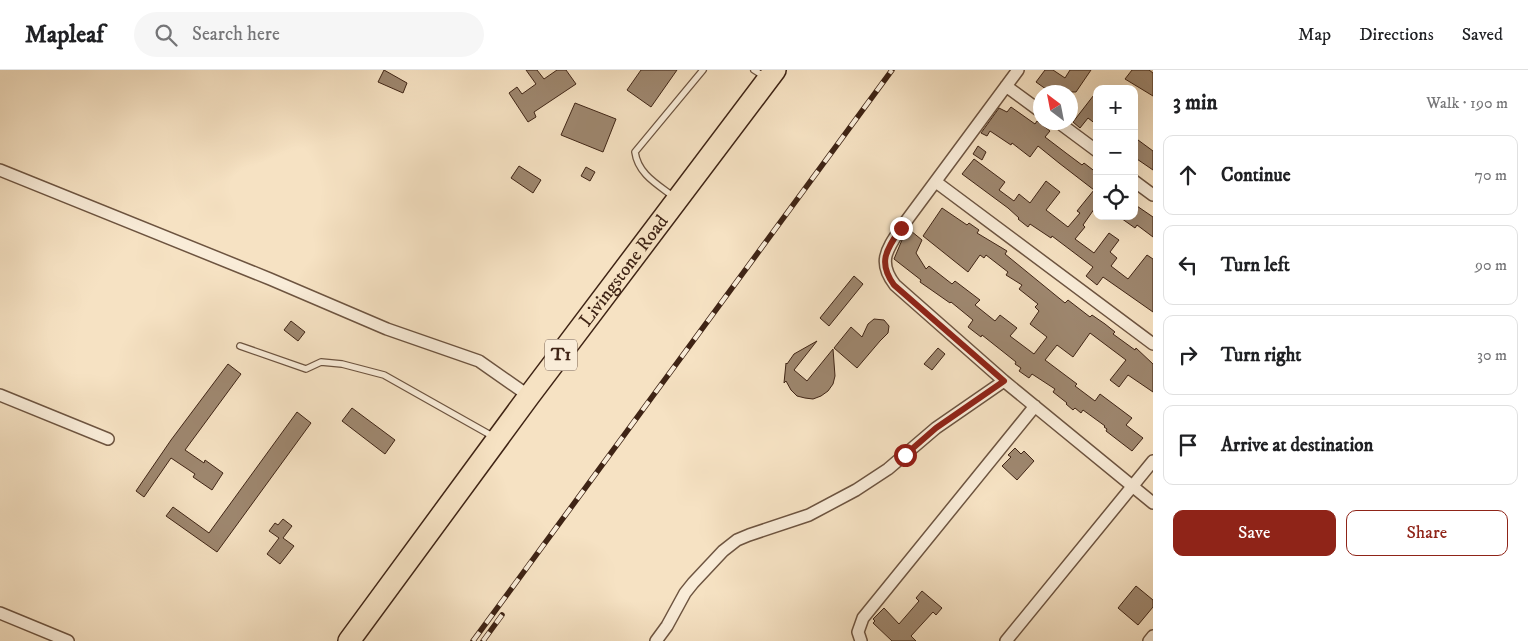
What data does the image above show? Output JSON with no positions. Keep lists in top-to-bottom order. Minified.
{"streets":{"highway":["Livingstone Road","T1"]},"north":"top left","page":{"header":"Mapleaf","search":"Search here","nav":["Map","Directions","Saved"],"heading":["3 min","Walk · 190 m"],"map_buttons":["+","−"],"list":[["Continue","70 m"],["Turn left","90 m"],["Turn right","30 m"],"Arrive at destination"],"buttons":["Save","Share"]}}
